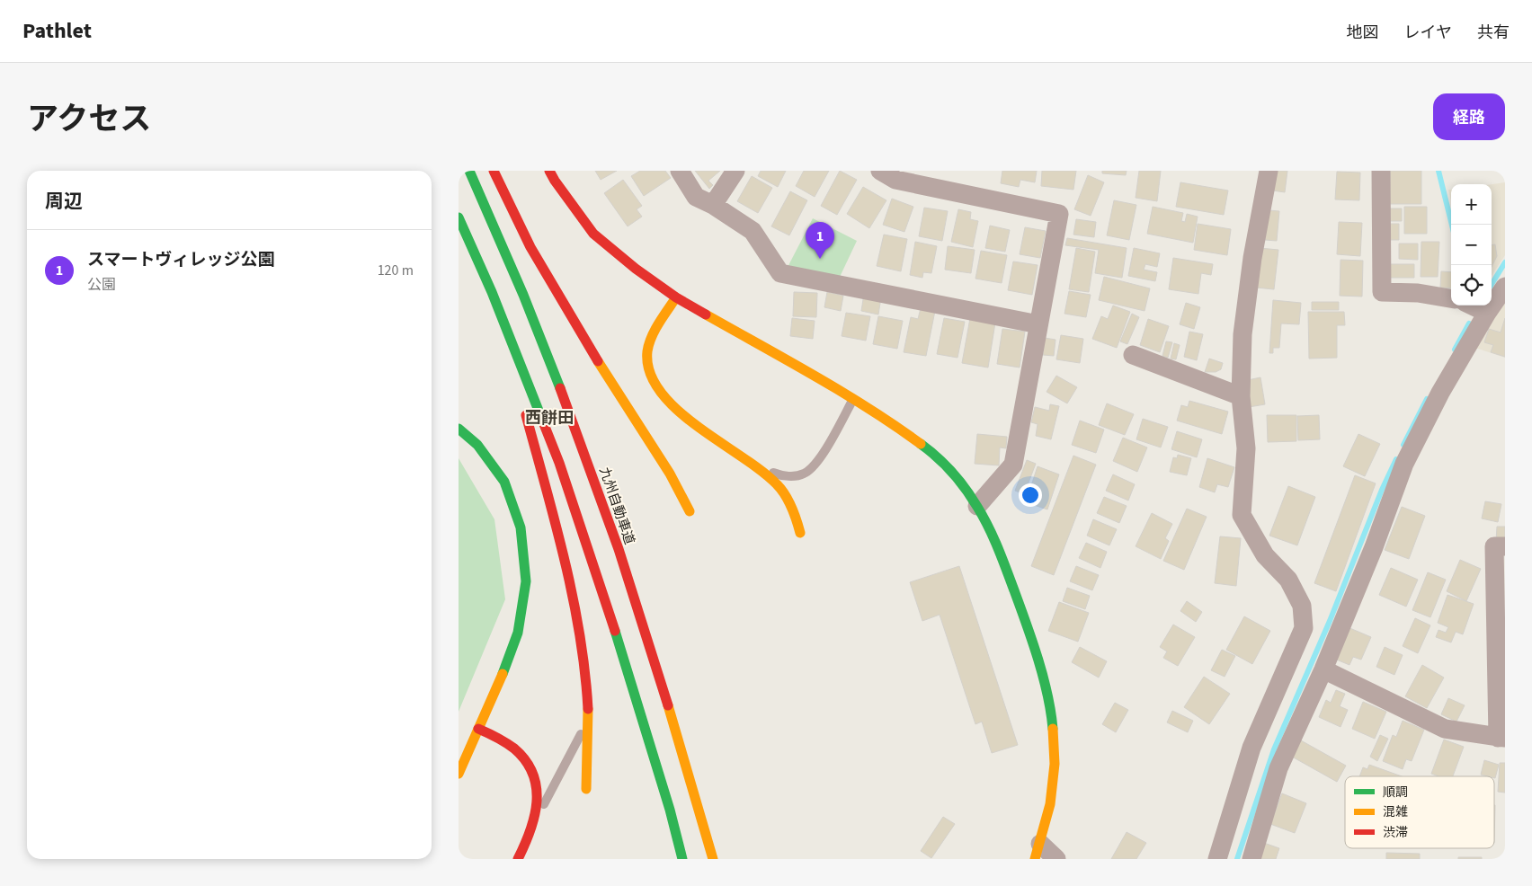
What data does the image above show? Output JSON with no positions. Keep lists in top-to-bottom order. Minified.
{"streets":{"main road":["九州自動車道"]},"districts":["西餅田"],"legend":["順調","混雑","渋滞"],"page":{"header":"Pathlet","nav":["地図","レイヤ","共有"],"title":"アクセス","buttons":"経路","heading":"周辺","map_buttons":["+","−"],"pins":"1","list":[{"mark":"1","name":"スマートヴィレッジ公園","note":"公園","value":"120 m"}]}}
